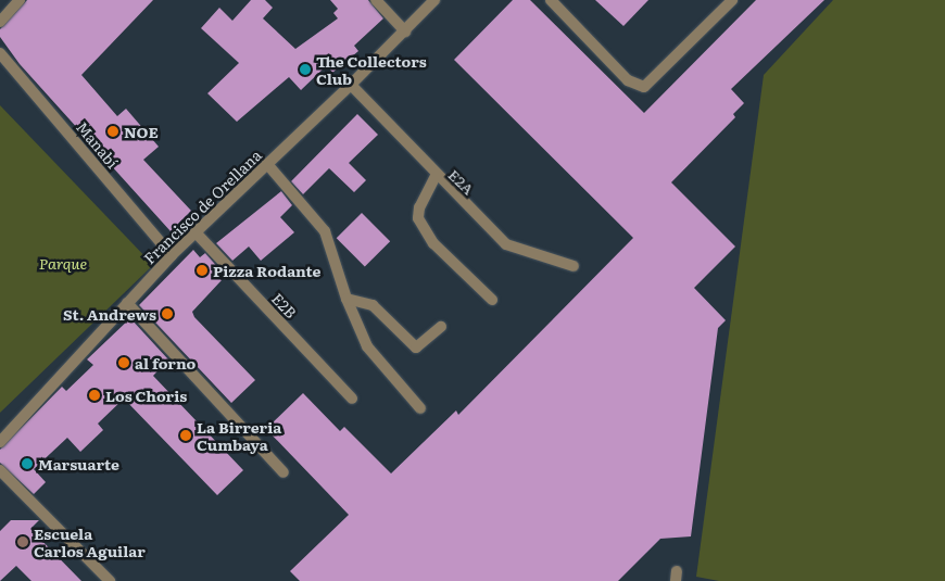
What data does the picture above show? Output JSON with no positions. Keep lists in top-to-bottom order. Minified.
{"streets":{"street":["Manabí","E2A","Francisco de Orellana","E2B"]},"crossings":[["Manabí","Francisco de Orellana"],["E2A","Francisco de Orellana"],["Francisco de Orellana","E2B"]],"parks":["Parque"],"places":["The Collectors Club","NOE","Pizza Rodante","St. Andrews","al forno","Los Choris","La Birreria Cumbaya","Marsuarte","Escuela Carlos Aguilar"]}
